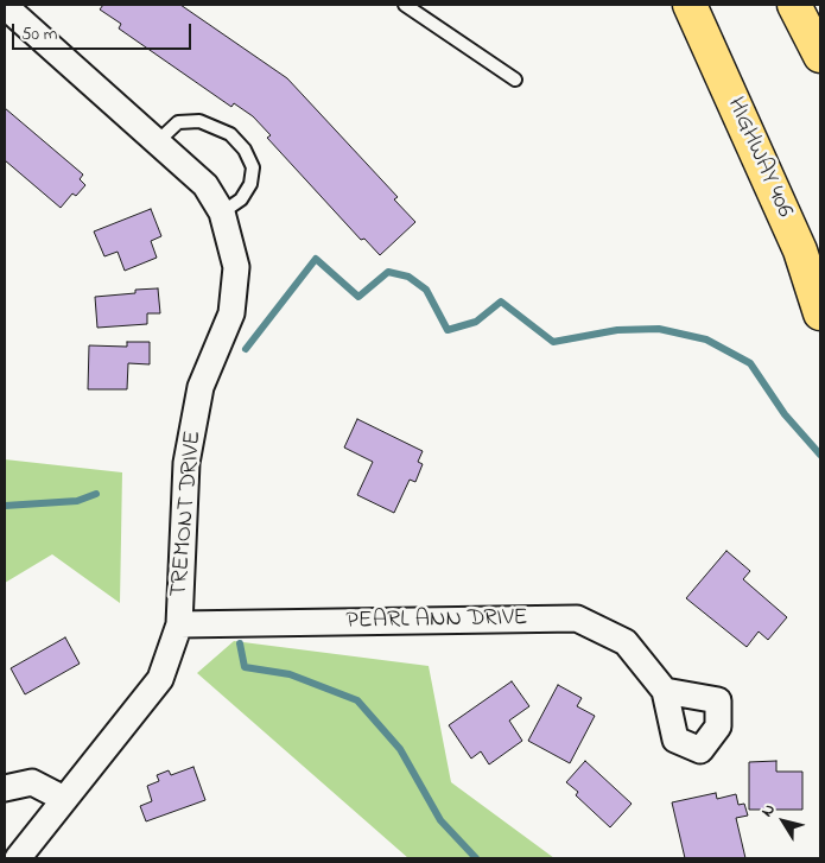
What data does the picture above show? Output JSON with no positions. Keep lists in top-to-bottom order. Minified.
{"streets":{"highway":["HIGHWAY 406"],"street":["TREMONT DRIVE","PEARL ANN DRIVE"]},"crossings":[["TREMONT DRIVE","PEARL ANN DRIVE"]],"scale_bar":"50 m","north":"top left"}
